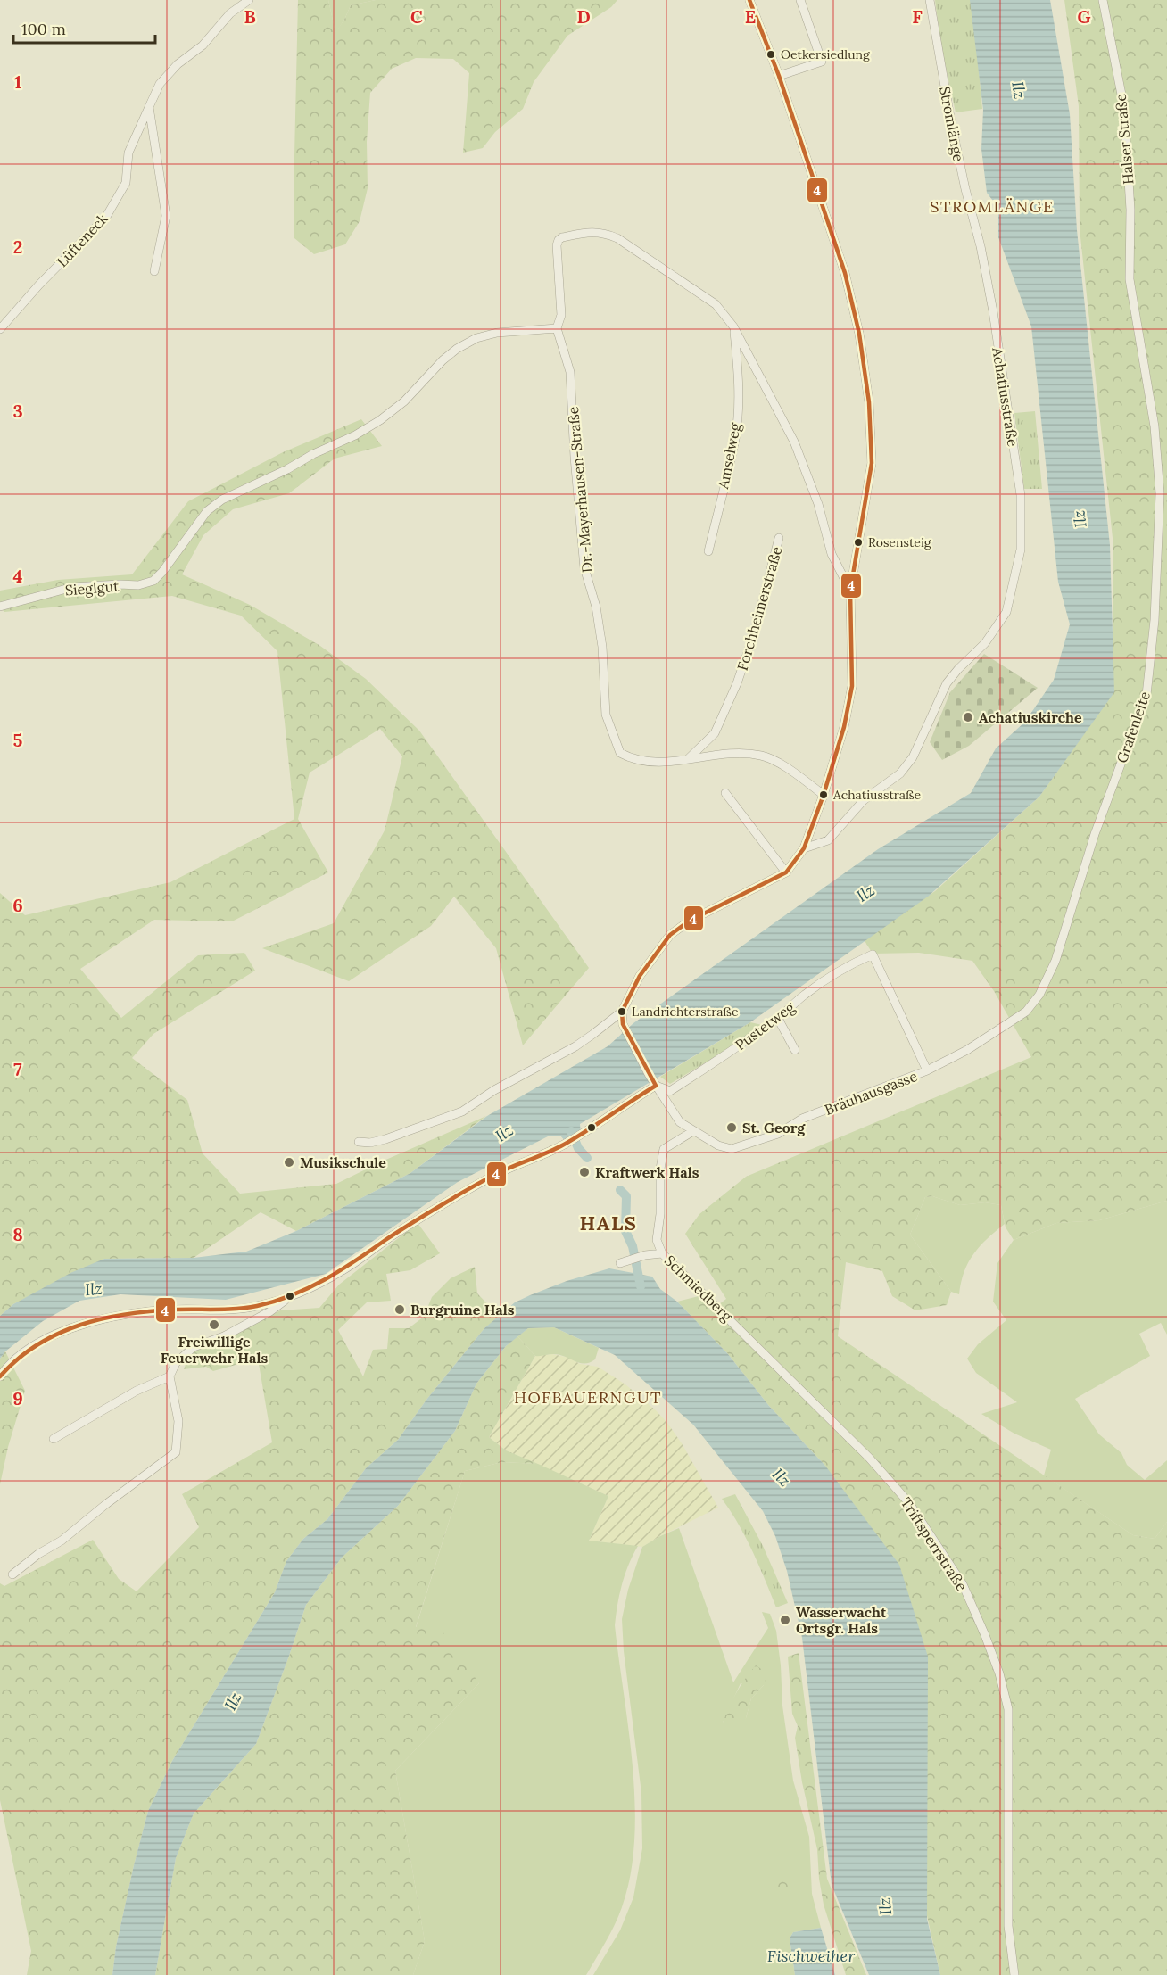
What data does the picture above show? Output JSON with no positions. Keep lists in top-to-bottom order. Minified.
{"streets":{"street":["Stromlänge","Halser Straße","Lüfteneck","Achatiusstraße","Amselweg","Dr.-Mayerhausen-Straße","Sieglgut","Forchheimerstraße","Grafenleite","Pustetweg","Bräuhausgasse","Schmiedberg","Triftsperrstraße"]},"crossings":[["Stromlänge","Achatiusstraße"],["Halser Straße","Grafenleite"],["Dr.-Mayerhausen-Straße","Sieglgut"],["Dr.-Mayerhausen-Straße","Forchheimerstraße"],["Grafenleite","Pustetweg"],["Grafenleite","Bräuhausgasse"],["Pustetweg","Bräuhausgasse"],["Bräuhausgasse","Schmiedberg"],["Schmiedberg","Triftsperrstraße"]],"districts":["STROMLÄNGE","HALS","HOFBAUERNGUT"],"water":["Ilz","Fischweiher"],"places":["Oetkersiedlung","Rosensteig","Achatiuskirche","Achatiusstraße","Landrichterstraße","St. Georg","Musikschule","Kraftwerk Hals","Burgruine Hals","Freiwillige Feuerwehr Hals","Wasserwacht Ortsgr. Hals"],"lines":["transit line 4"],"scale_bar":"100 m","grid":{"columns":["B","C","D","E","F","G"],"rows":["1","2","3","4","5","6","7","8","9"]}}
